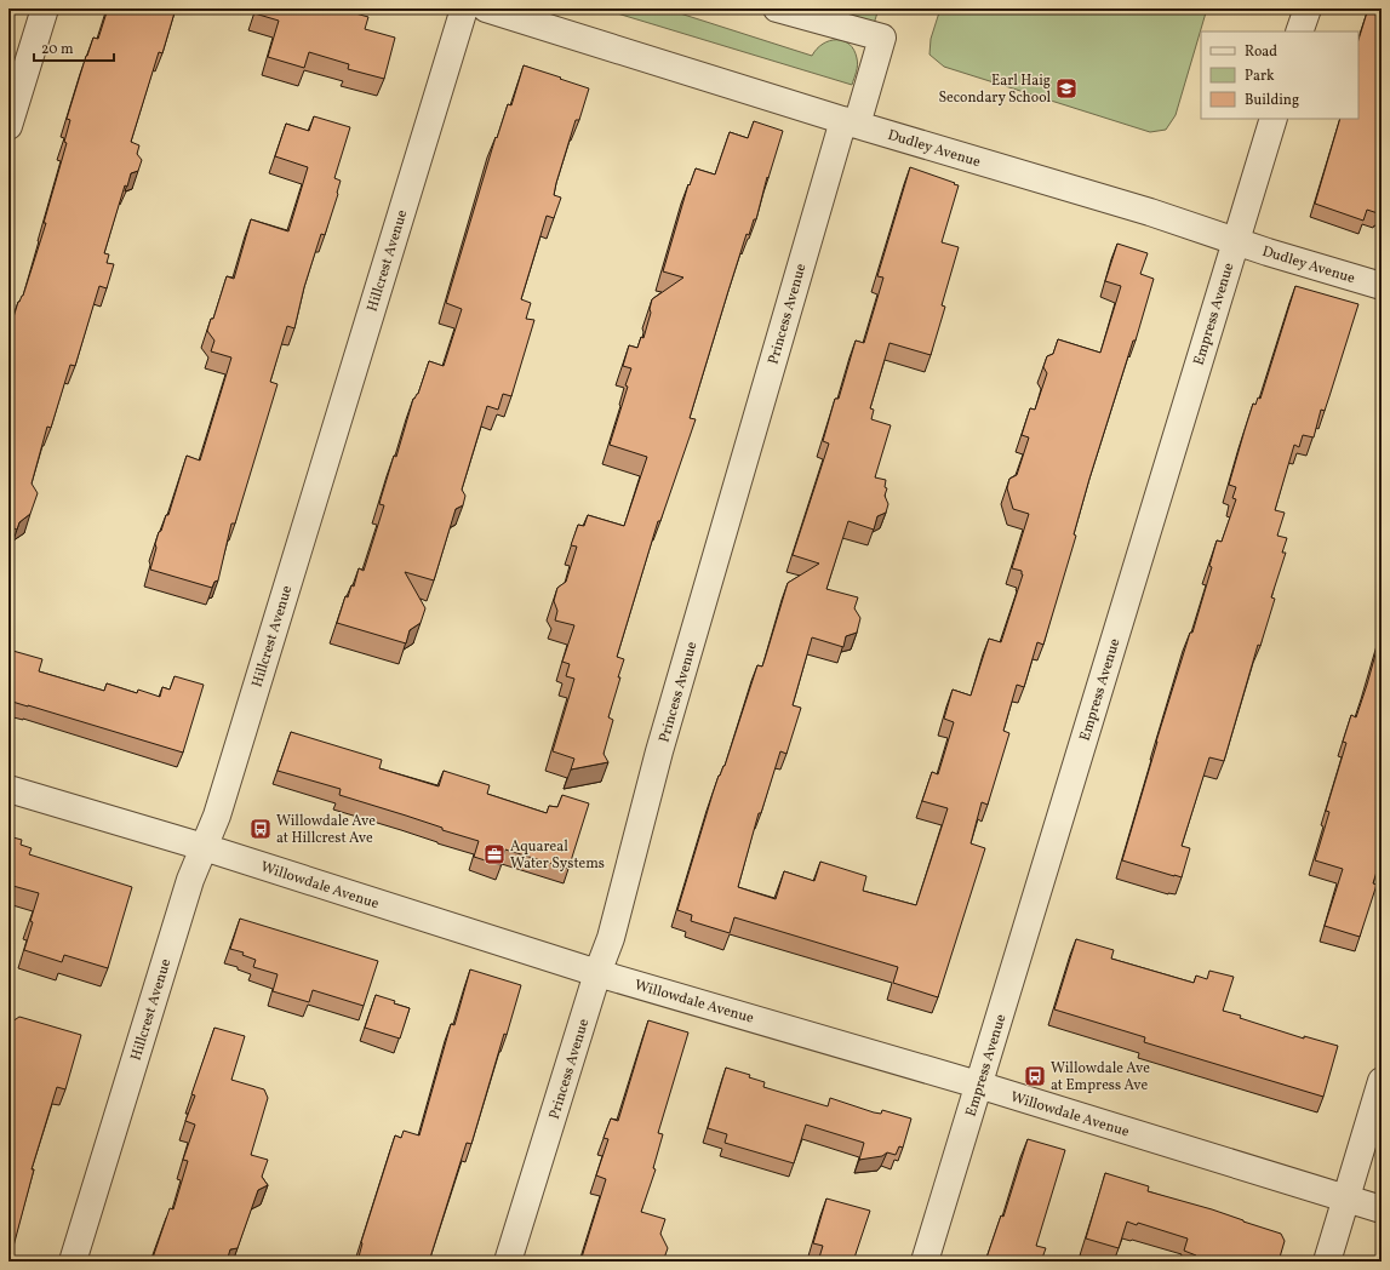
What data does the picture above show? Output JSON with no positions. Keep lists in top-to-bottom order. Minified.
{"streets":{"street":["Dudley Avenue","Hillcrest Avenue","Princess Avenue","Empress Avenue","Willowdale Avenue"]},"crossings":[["Dudley Avenue","Princess Avenue"],["Dudley Avenue","Empress Avenue"],["Hillcrest Avenue","Willowdale Avenue"],["Princess Avenue","Willowdale Avenue"],["Empress Avenue","Willowdale Avenue"]],"places":{"school or university":["Earl Haig Secondary School"],"bus stop":["Willowdale Ave at Hillcrest Ave","Willowdale Ave at Empress Ave"],"office":["Aquareal Water Systems"]},"legend":["Road","Park","Building"],"scale_bar":"20 m"}
